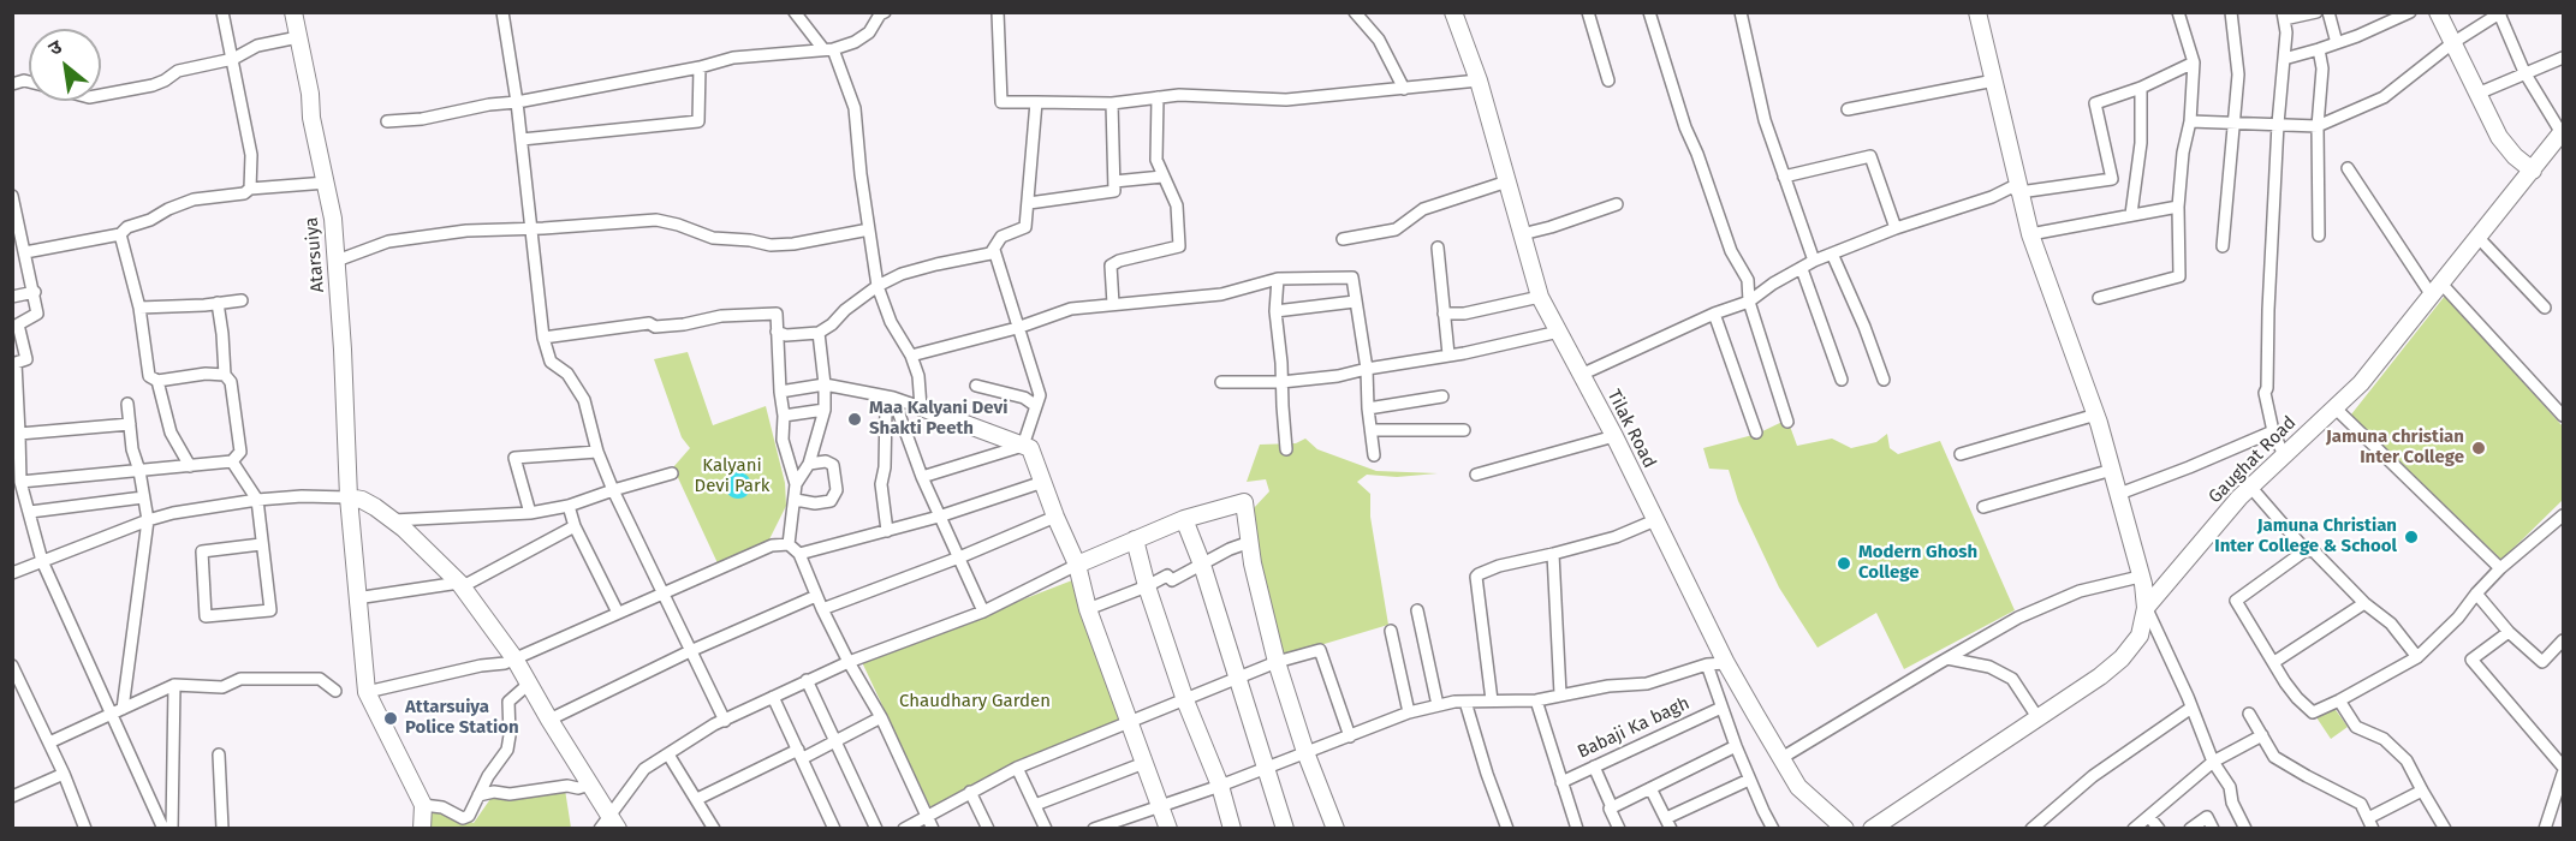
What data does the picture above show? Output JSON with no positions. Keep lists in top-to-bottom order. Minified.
{"streets":{"street":["Atarsuiya","Tilak Road","Gaughat Road","Babaji Ka bagh"]},"parks":["Kalyani Devi Park","Chaudhary Garden"],"places":["Maa Kalyani Devi Shakti Peeth","Jamuna christian Inter College","Jamuna Christian Inter College & School","Modern Ghosh College","Attarsuiya Police Station"],"north":"top left"}
